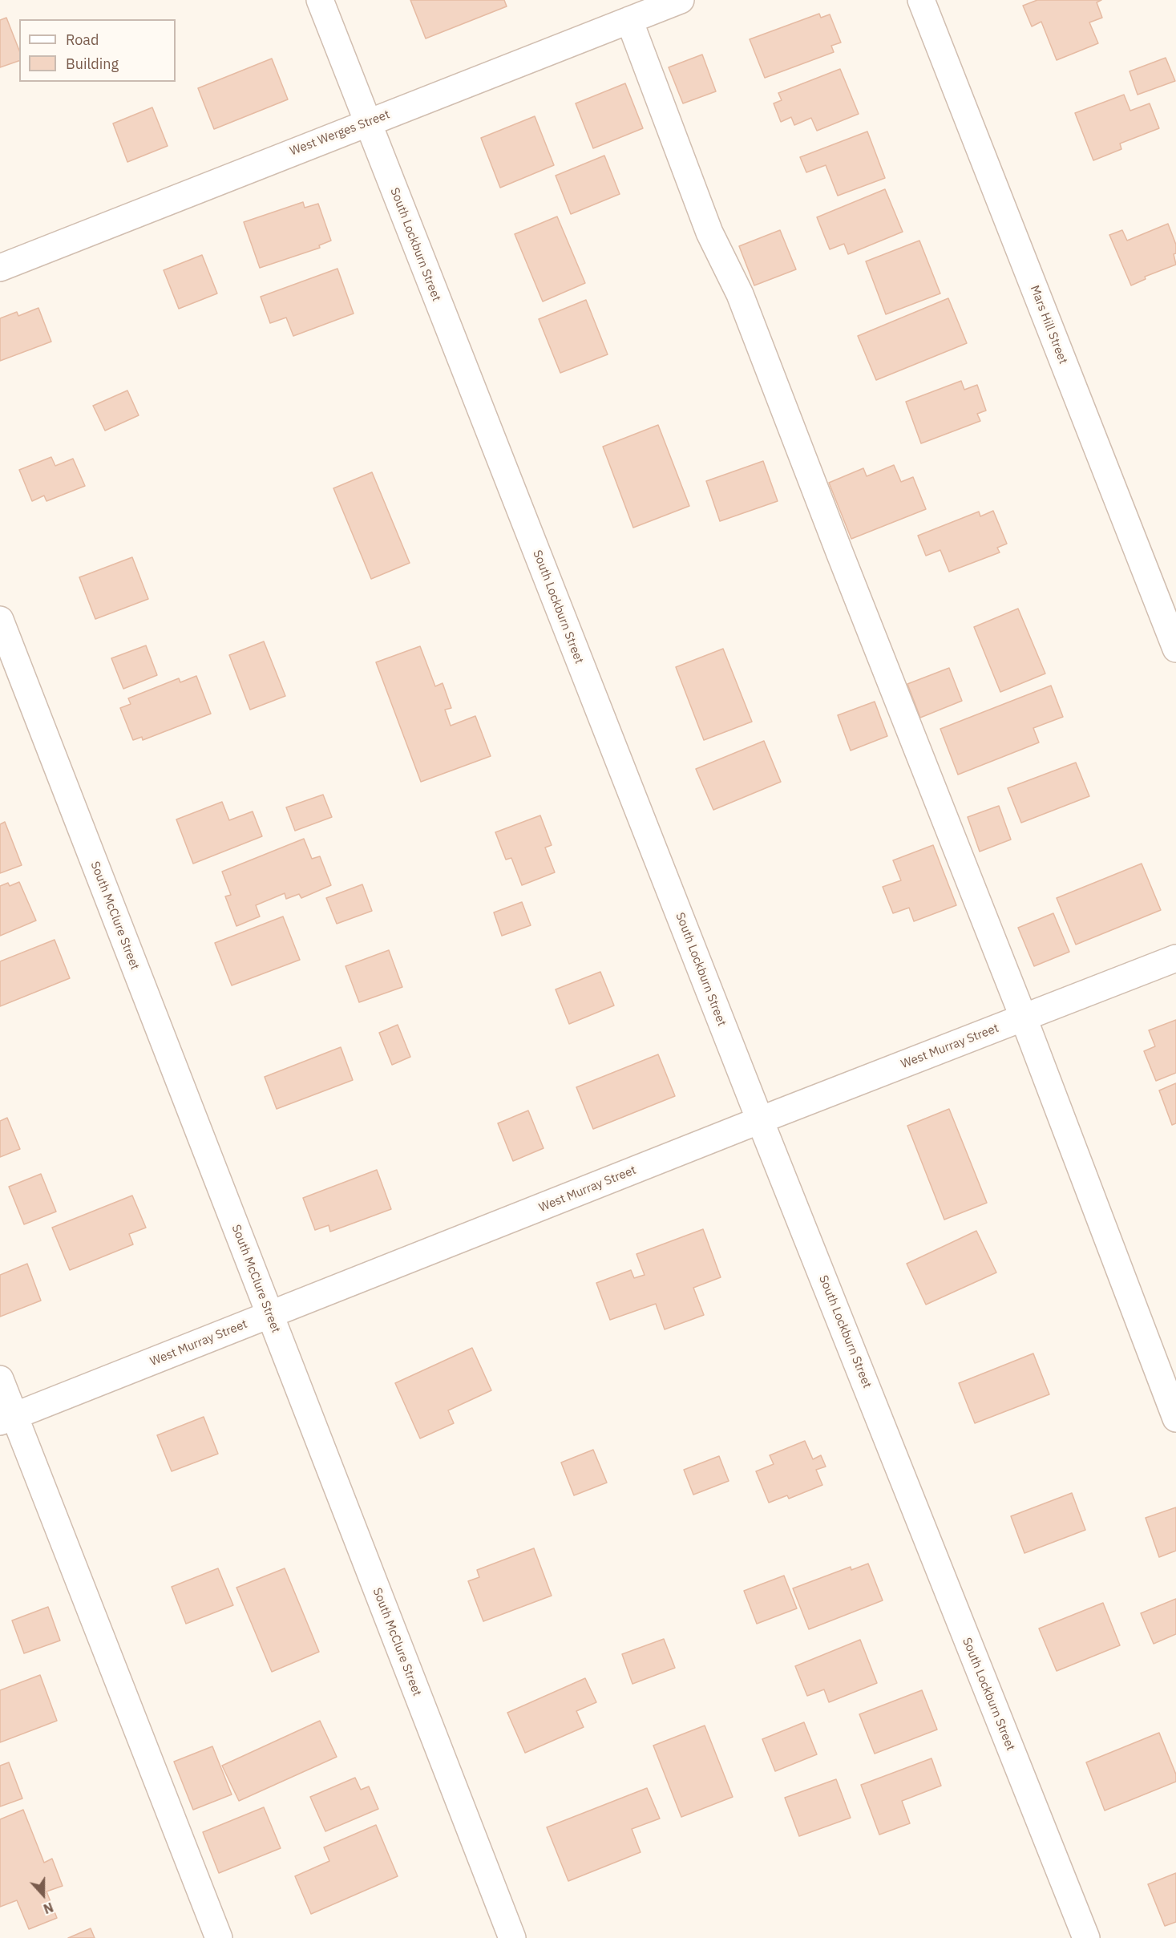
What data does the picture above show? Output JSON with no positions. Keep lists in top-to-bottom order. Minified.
{"streets":{"street":["West Werges Street","South Lockburn Street","Mars Hill Street","South McClure Street","West Murray Street"]},"crossings":[["West Werges Street","South Lockburn Street"],["South Lockburn Street","West Murray Street"],["South McClure Street","West Murray Street"]],"legend":["Road","Building"],"north":"bottom"}
